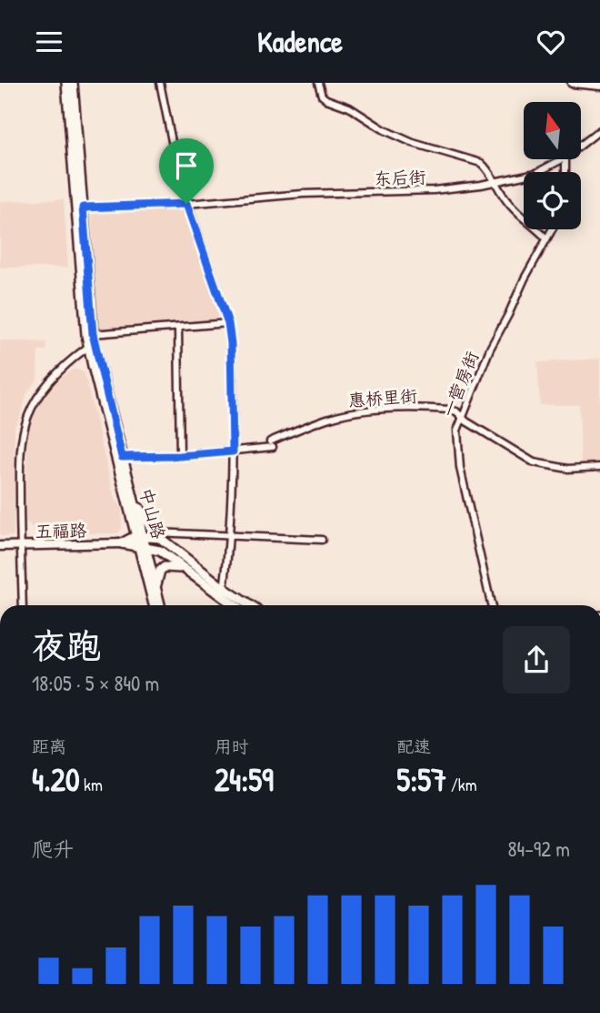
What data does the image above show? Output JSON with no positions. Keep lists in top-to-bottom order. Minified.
{"streets":{"main road":["中山路"],"street":["东后街","一营房街","惠桥里街","五福路"]},"crossings":[["东后街","中山路"],["一营房街","惠桥里街"],["惠桥里街","中山路"]],"north":"top","page":{"header":"Kadence","heading":["夜跑","18:05 · 5 × 840 m"],"stats":[["距离","4.20 km"],["用时","24:59"],["配速","5:57 /km"]],"chart":["爬升","84–92 m"]}}
